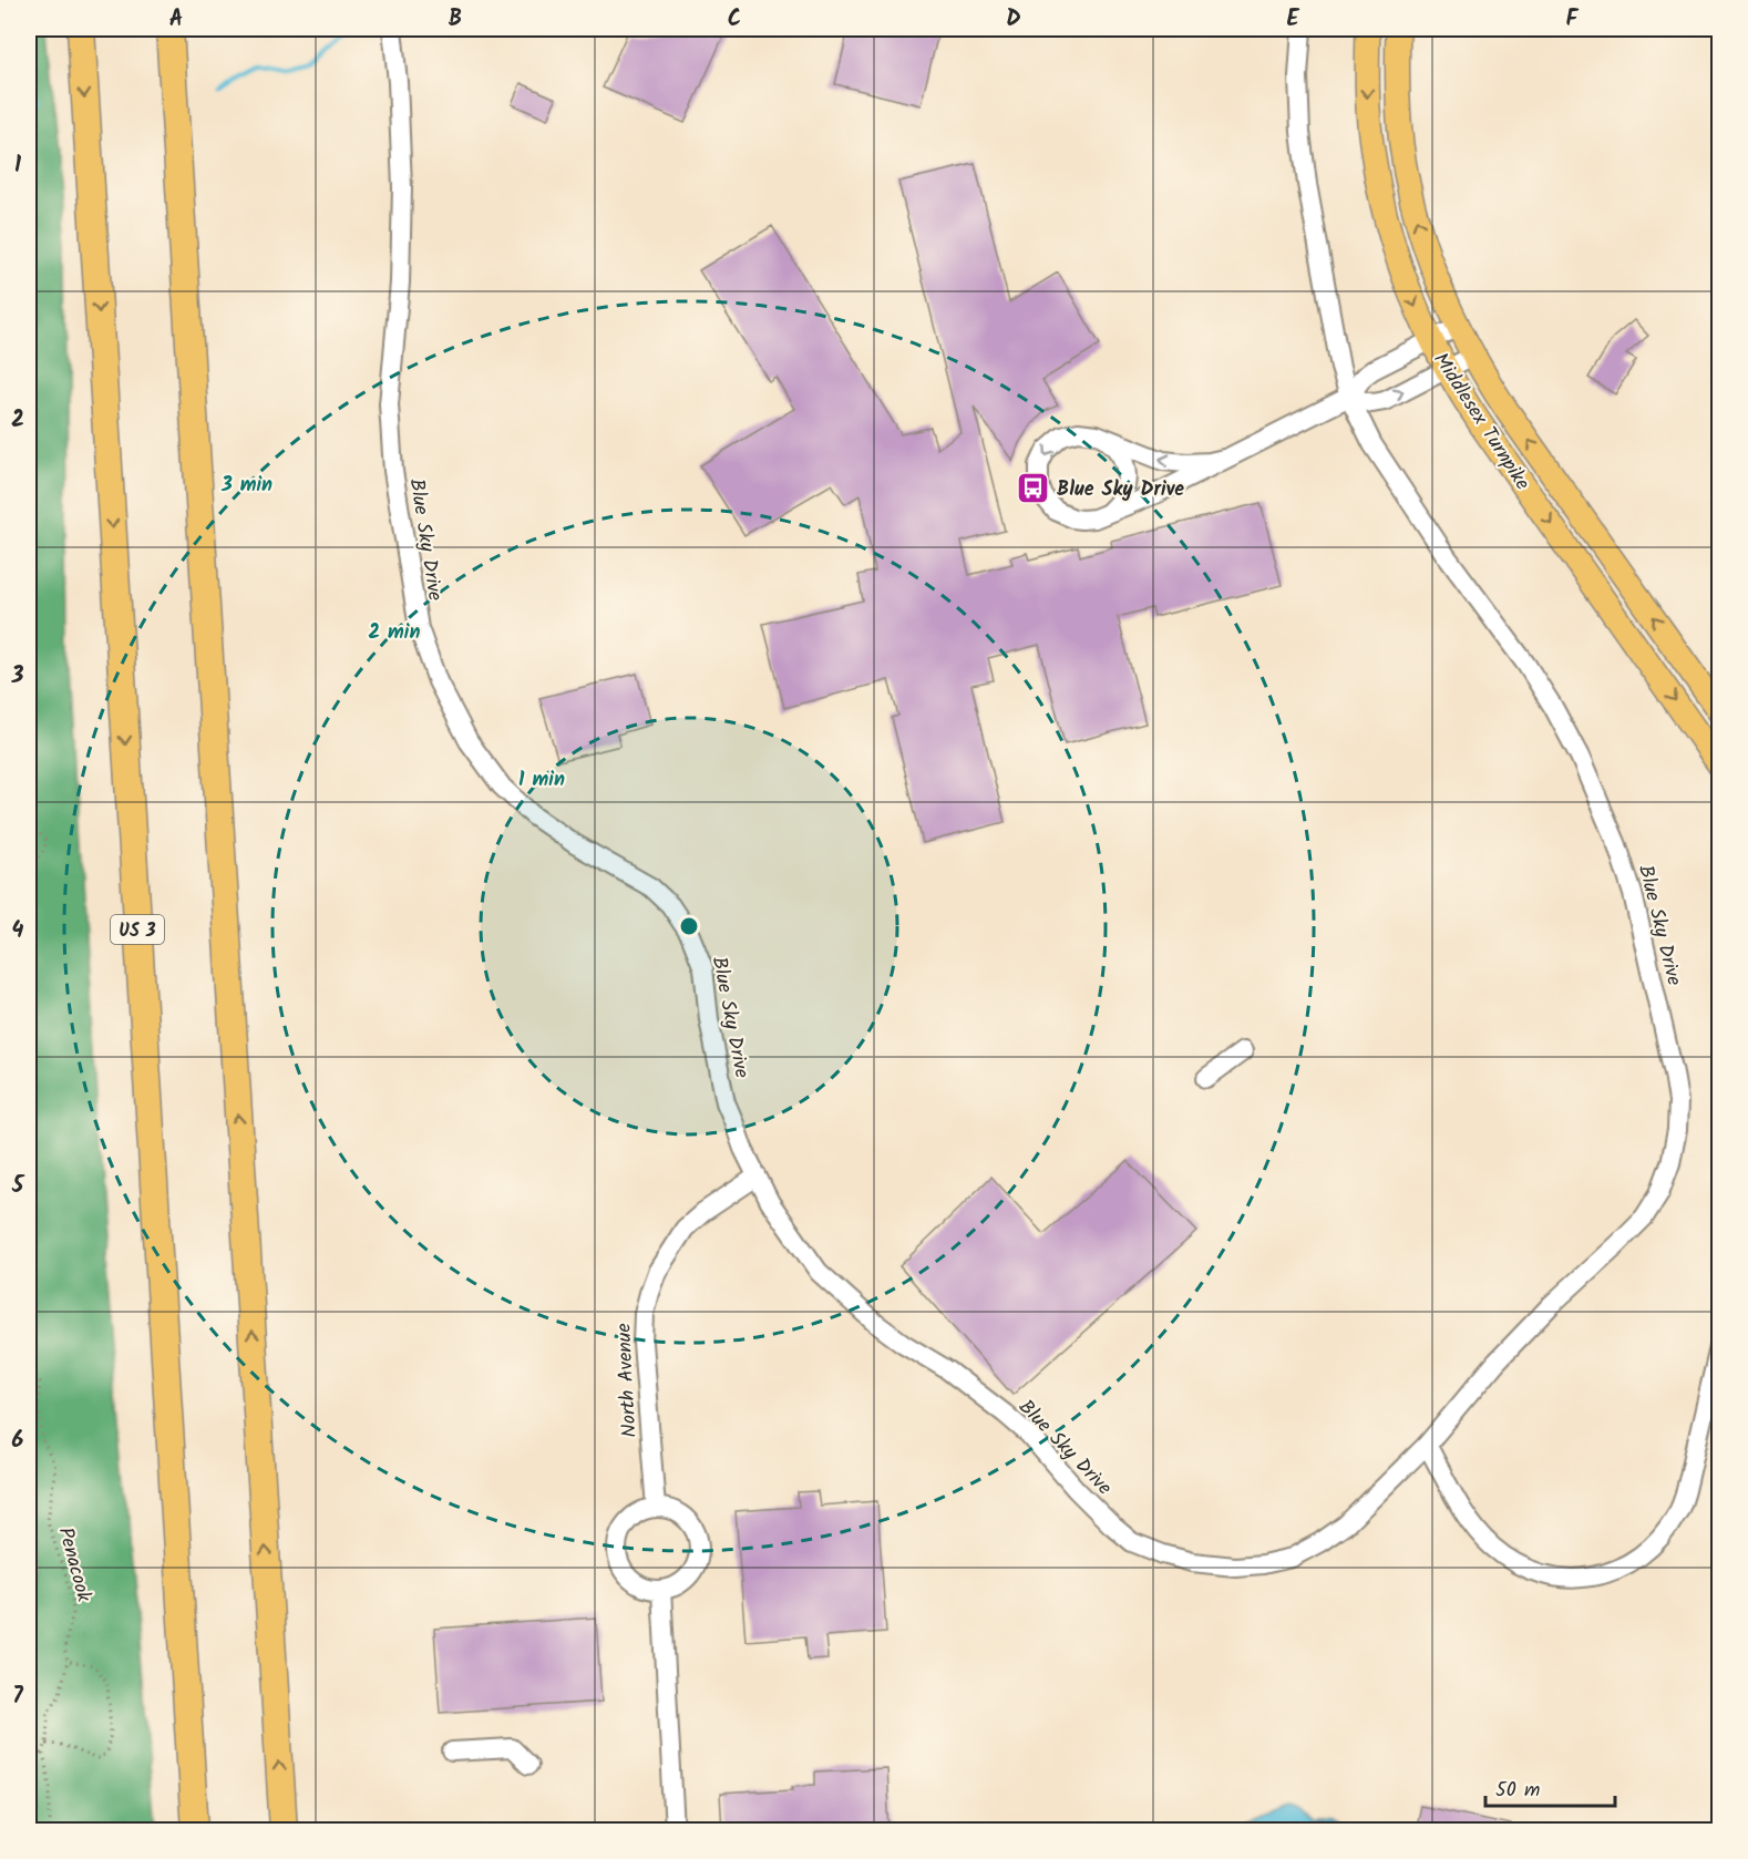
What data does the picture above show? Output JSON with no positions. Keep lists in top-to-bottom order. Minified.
{"streets":{"highway":["US 3"],"main road":["Middlesex Turnpike"],"street":["Blue Sky Drive","North Avenue"],"path":["Penacook"]},"crossings":[["Blue Sky Drive","North Avenue"]],"places":{"bus stop":["Blue Sky Drive"]},"scale_bar":"50 m","grid":{"columns":["A","B","C","D","E","F"],"rows":["1","2","3","4","5","6","7"]},"rings":["3 min","2 min","1 min"]}
